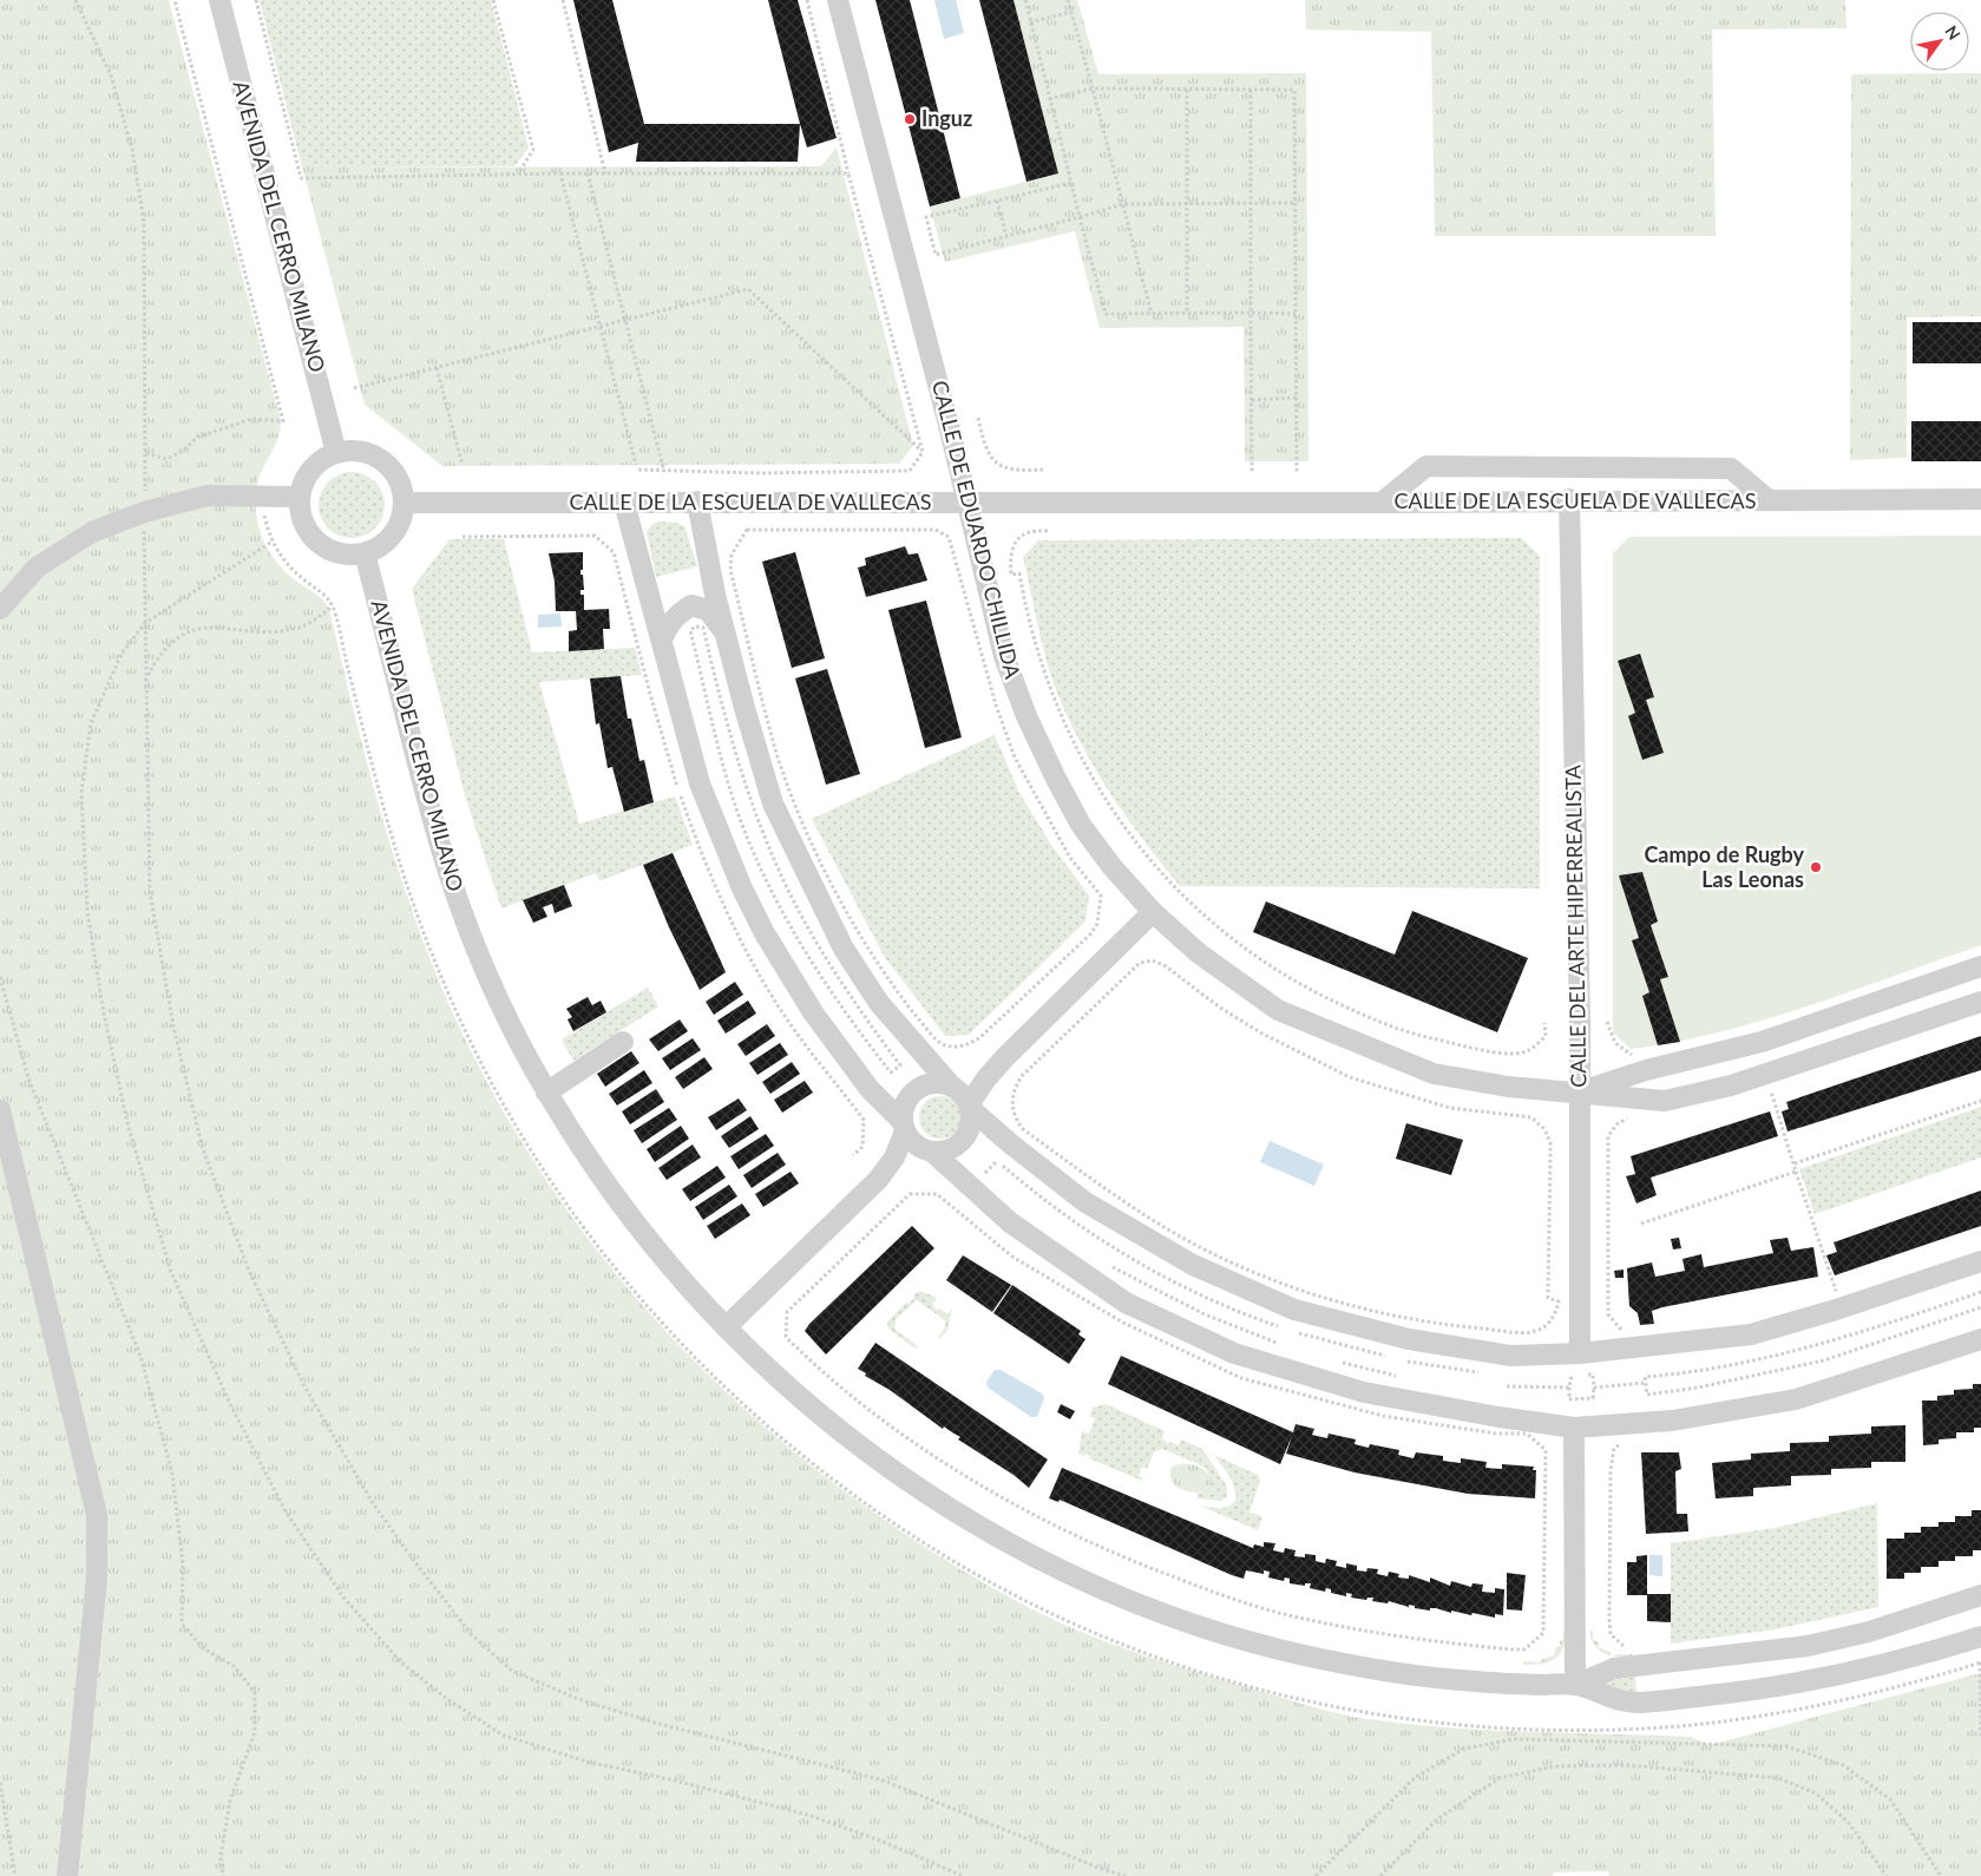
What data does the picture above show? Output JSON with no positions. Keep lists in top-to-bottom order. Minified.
{"streets":{"street":["AVENIDA DEL CERRO MILANO","CALLE DE LA ESCUELA DE VALLECAS","CALLE DE EDUARDO CHILLIDA","CALLE DEL ARTE HIPERREALISTA"]},"crossings":[["AVENIDA DEL CERRO MILANO","CALLE DE LA ESCUELA DE VALLECAS"],["CALLE DE LA ESCUELA DE VALLECAS","CALLE DE EDUARDO CHILLIDA"],["CALLE DE LA ESCUELA DE VALLECAS","CALLE DEL ARTE HIPERREALISTA"],["CALLE DE EDUARDO CHILLIDA","CALLE DEL ARTE HIPERREALISTA"]],"places":["Inguz","Campo de Rugby Las Leonas"],"north":"top right"}
